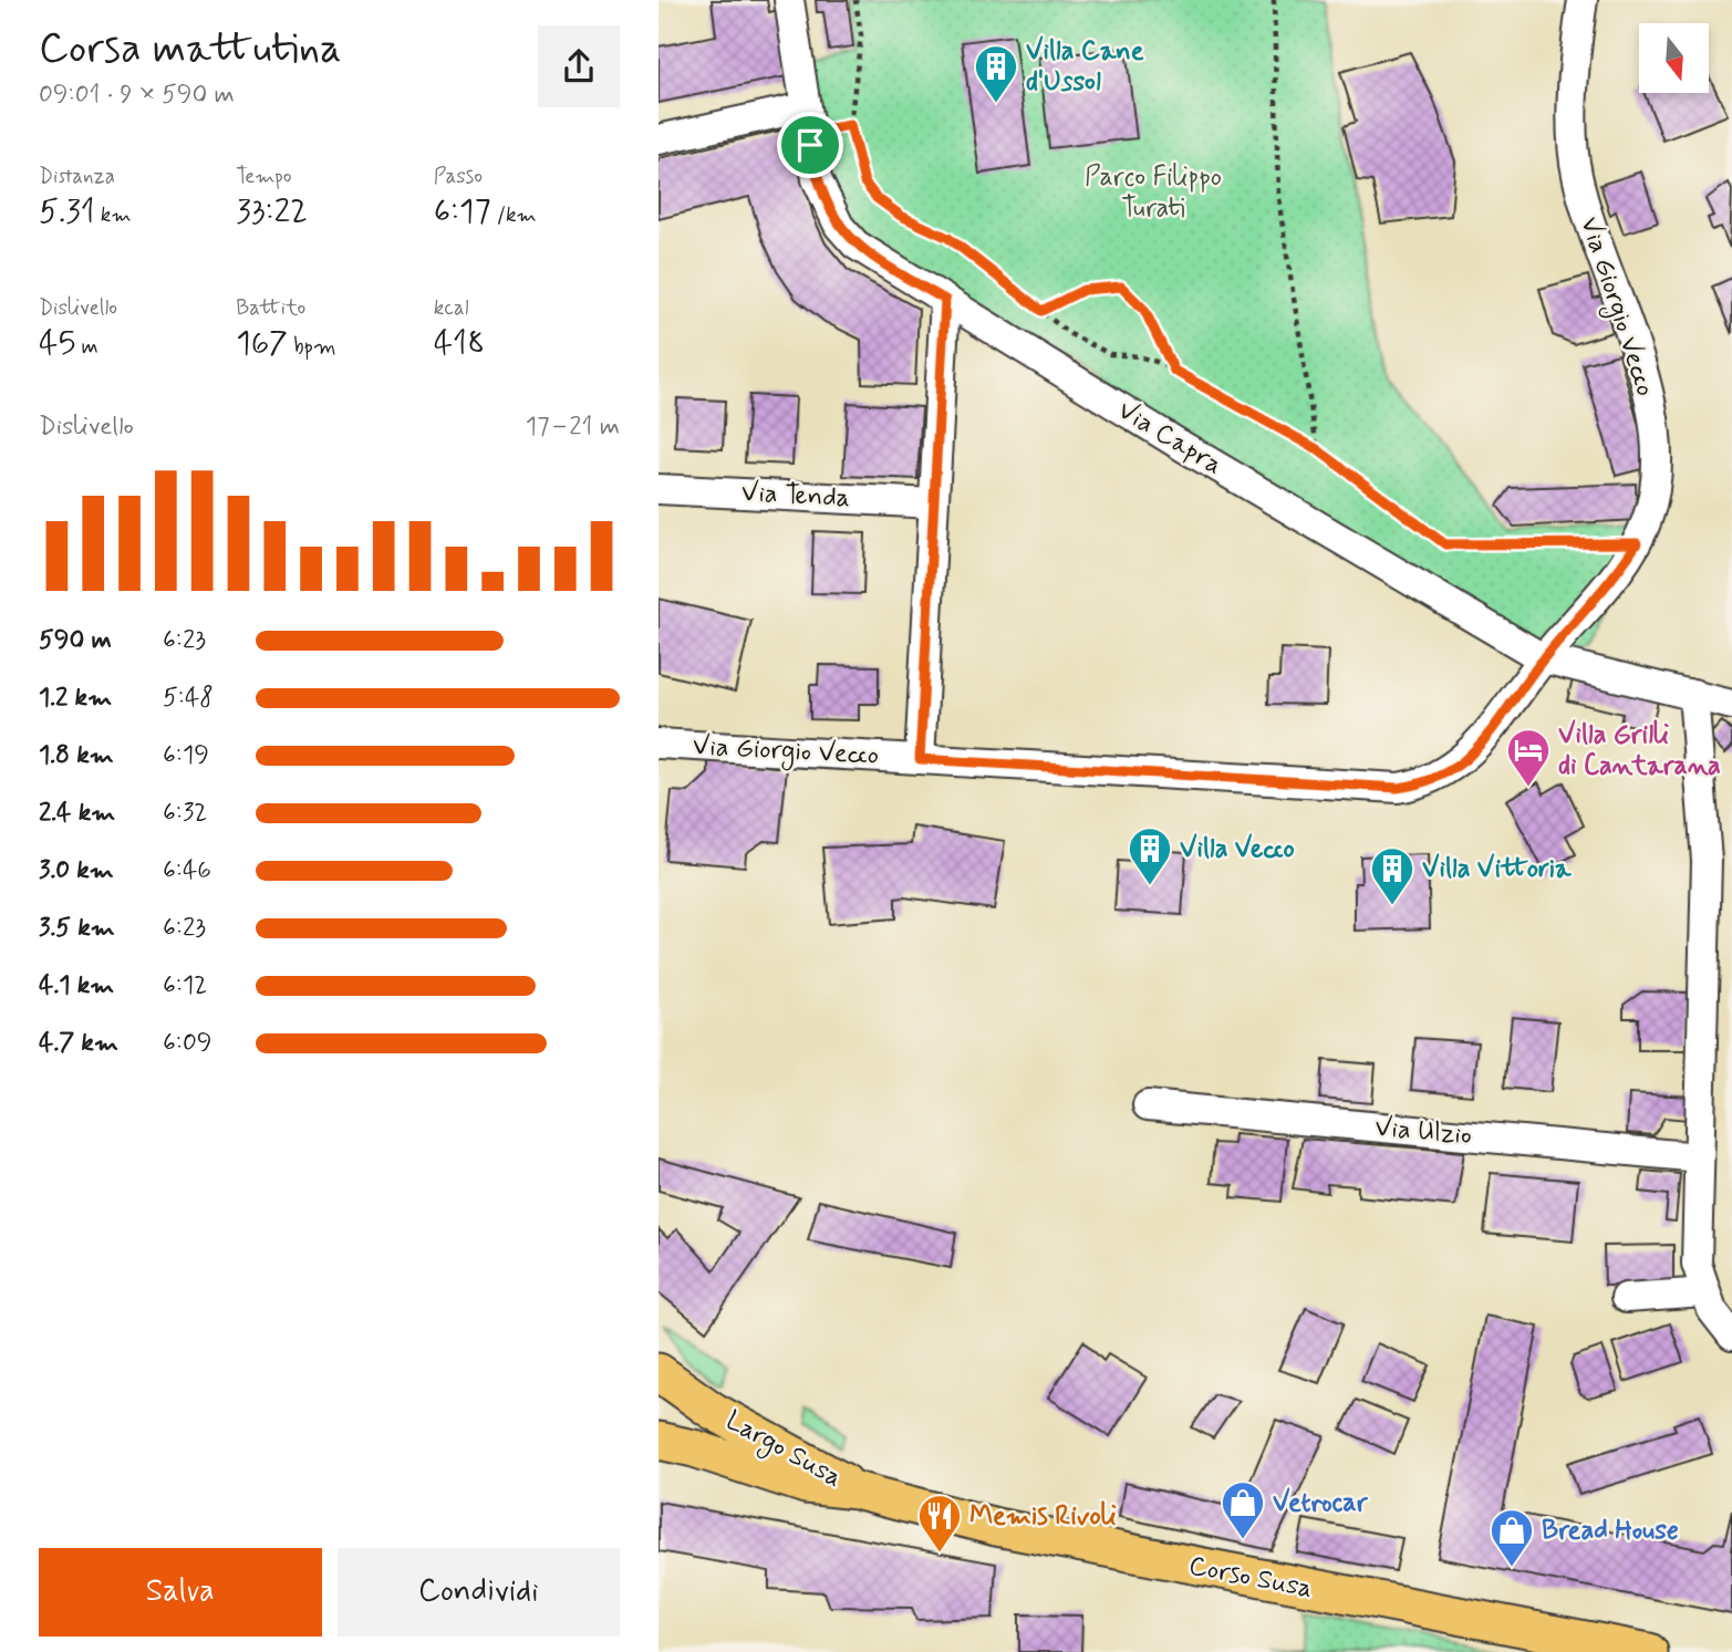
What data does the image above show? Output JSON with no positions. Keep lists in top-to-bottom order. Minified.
{"streets":{"main road":["Largo Susa","Corso Susa"],"street":["Via Giorgio Vecco","Via Capra","Via Tenda","Via Ulzio"]},"crossings":[["Via Giorgio Vecco","Via Capra"],["Largo Susa","Corso Susa"]],"parks":["Parco Filippo Turati"],"places":{"building":["Villa Cane d'Ussol","Villa Vecco","Villa Vittoria"],"hotel":["Villa Grilli di Cantarana"],"shop":["Vetrocar","Bread House"],"restaurant":["Memis Rivoli"]},"north":"bottom","page":{"heading":["Corsa mattutina","09:01 · 9 × 590 m"],"stats":[["Distanza","5.31 km"],["Tempo","33:22"],["Passo","6:17 /km"],["Dislivello","45 m"],["Battito","167 bpm"],["kcal","418"]],"chart":["Dislivello","17–21 m"],"list":[{"name":"590 m","note":"6:23"},{"name":"1.2 km","note":"5:48"},{"name":"1.8 km","note":"6:19"},{"name":"2.4 km","note":"6:32"},{"name":"3.0 km","note":"6:46"},{"name":"3.5 km","note":"6:23"},{"name":"4.1 km","note":"6:12"},{"name":"4.7 km","note":"6:09"}],"buttons":["Salva","Condividi"]}}
